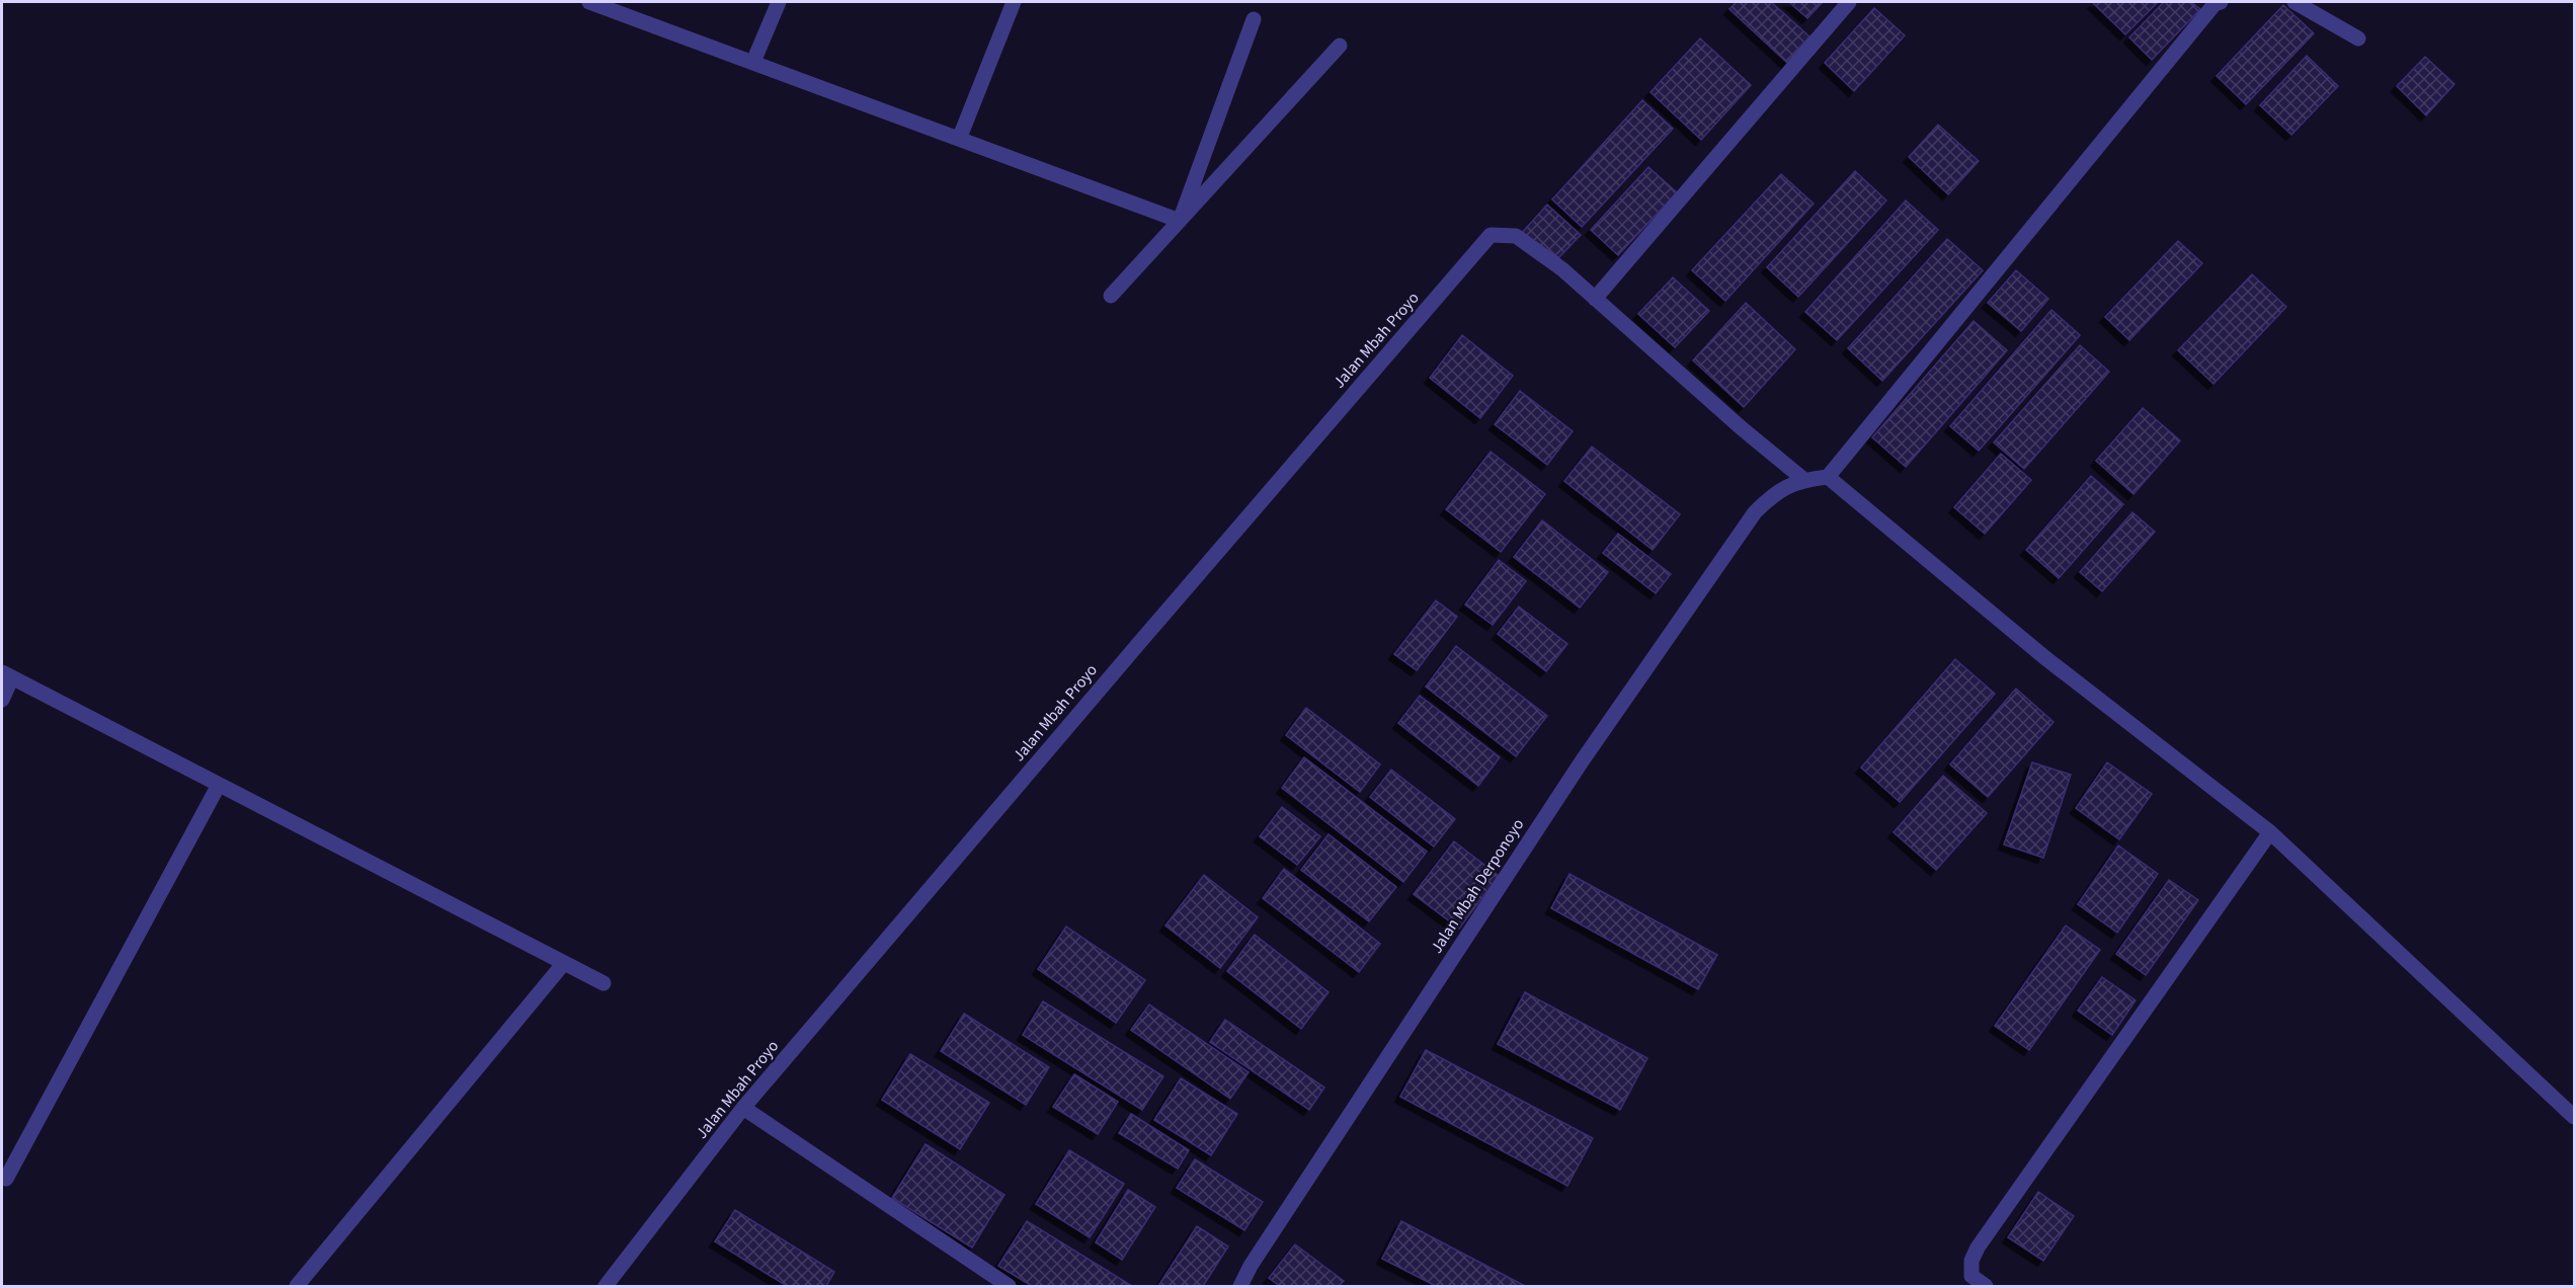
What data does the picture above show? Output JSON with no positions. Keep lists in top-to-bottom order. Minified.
{"streets":{"street":["Jalan Mbah Proyo","Jalan Mbah Derponoyo"]}}
